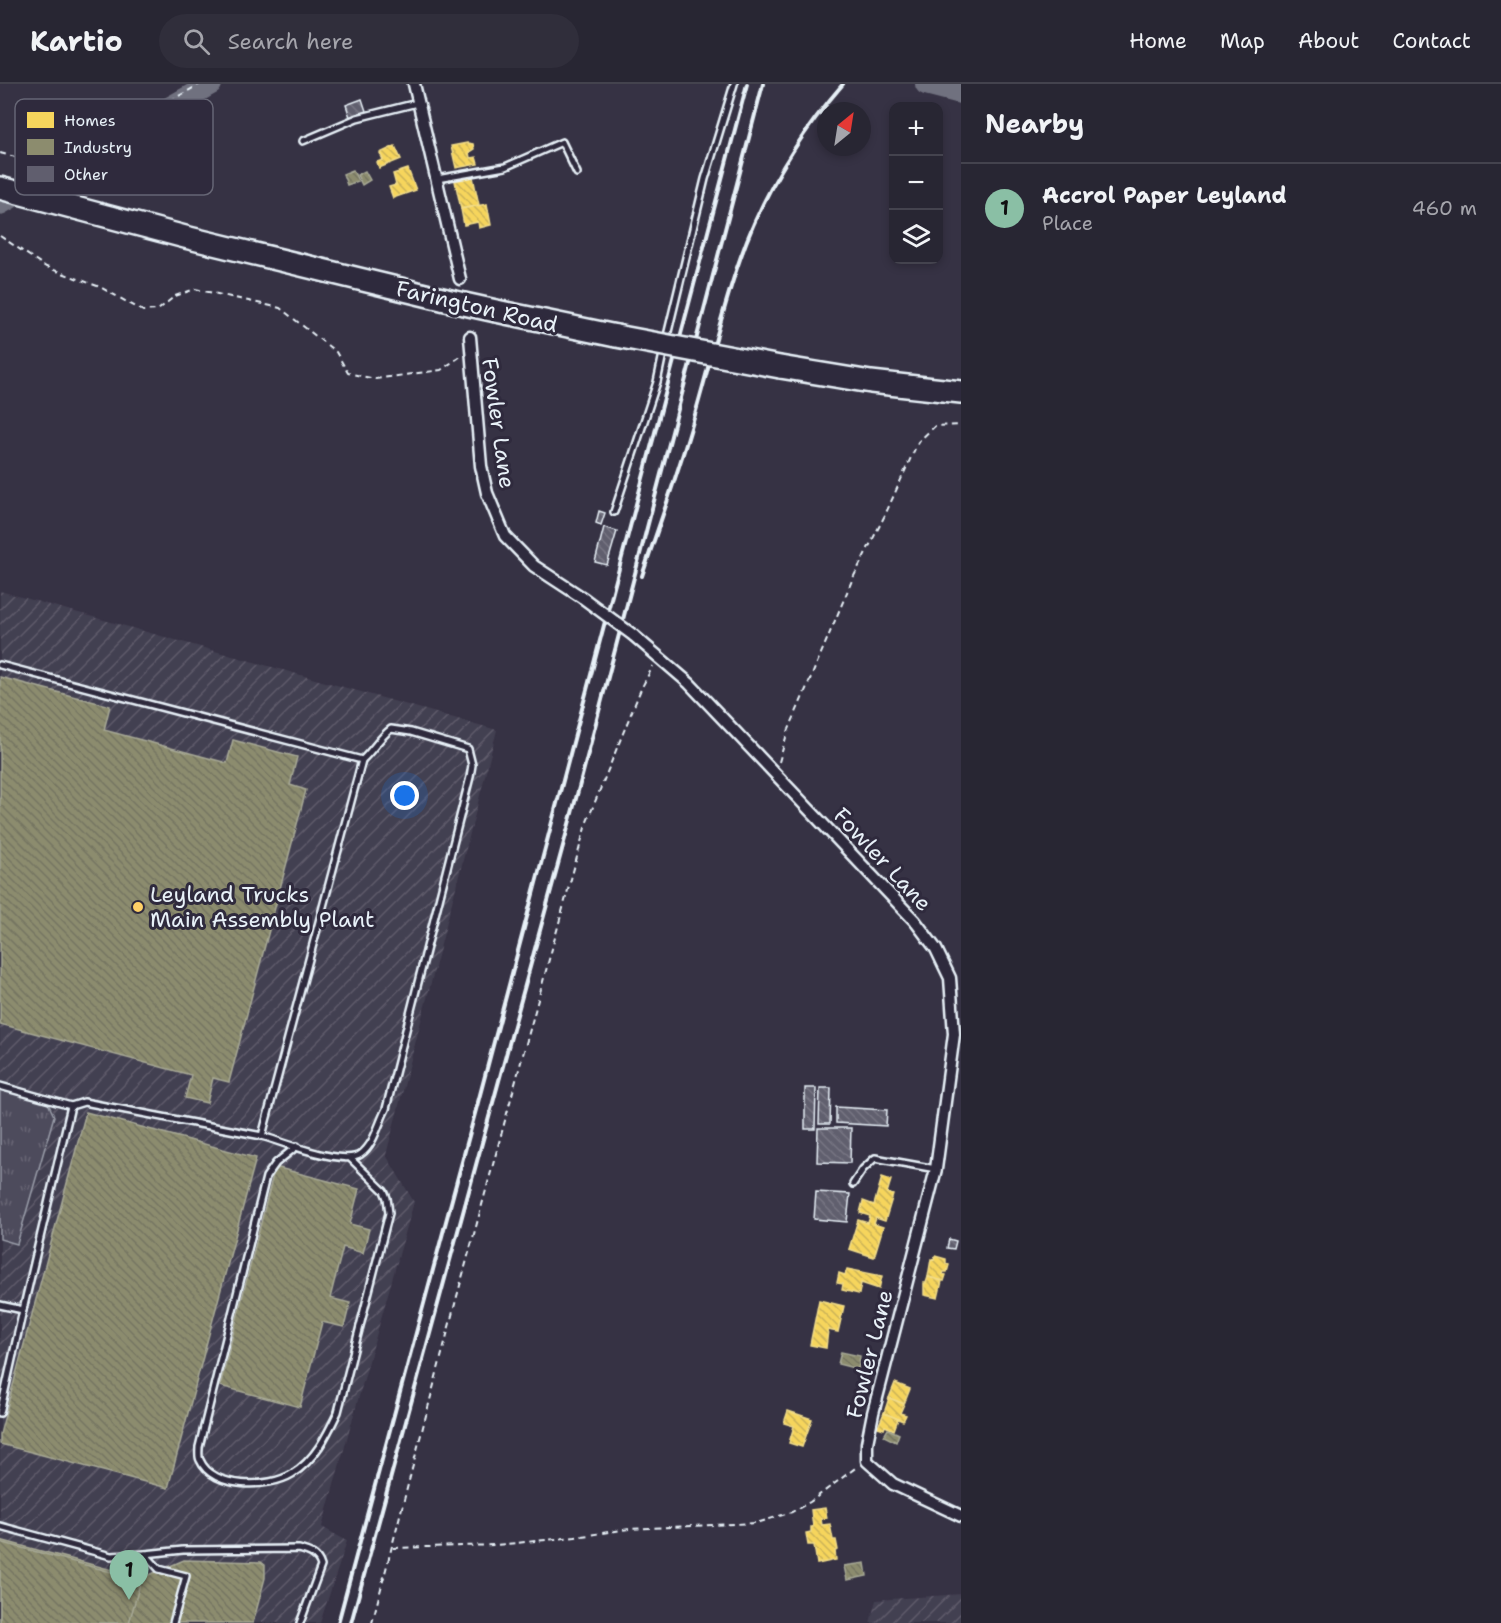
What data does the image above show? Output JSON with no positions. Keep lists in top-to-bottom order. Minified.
{"streets":{"highway":["Farington Road"],"street":["Fowler Lane"]},"places":["Leyland Trucks Main Assembly Plant"],"legend":["Homes","Industry","Other"],"north":"top right","page":{"header":"Kartio","search":"Search here","nav":["Home","Map","About","Contact"],"heading":"Nearby","map_buttons":["+","−"],"list":[{"mark":"1","name":"Accrol Paper Leyland","note":"Place","value":"460 m"}],"pins":"1"}}
